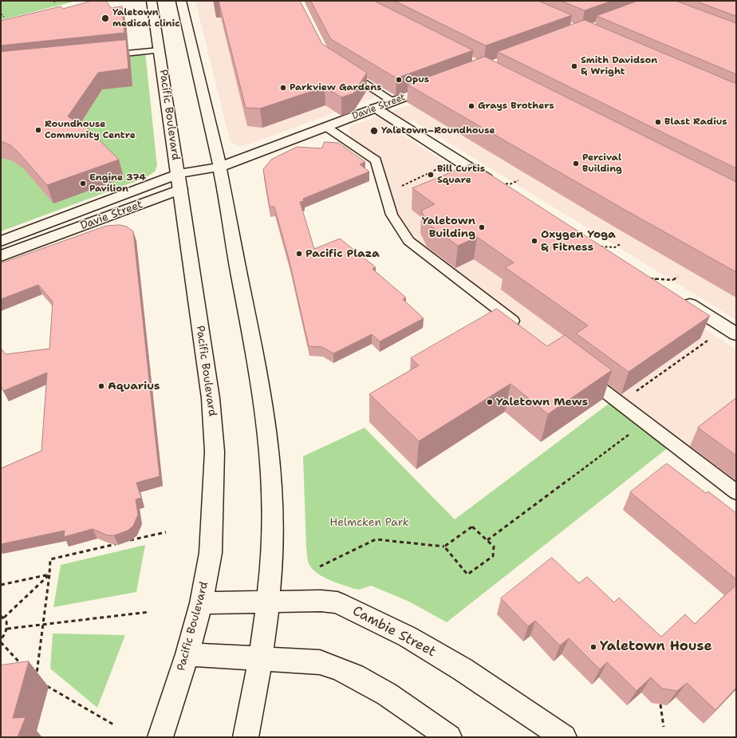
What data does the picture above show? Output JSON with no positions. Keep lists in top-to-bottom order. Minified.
{"streets":{"main road":["Davie Street","Pacific Boulevard","Cambie Street"]},"crossings":[["Davie Street","Pacific Boulevard"],["Pacific Boulevard","Cambie Street"]],"parks":["Helmcken Park"],"places":["Yaletown medical clinic","Smith Davidson & Wright","Opus","Parkview Gardens","Grays Brothers","Blast Radius","Roundhouse Community Centre","Yaletown–Roundhouse","Percival Building","Bill Curtis Square","Engine 374 Pavilion","Yaletown Building","Oxygen Yoga & Fitness","Pacific Plaza","Aquarius","Yaletown Mews","Yaletown House"]}
